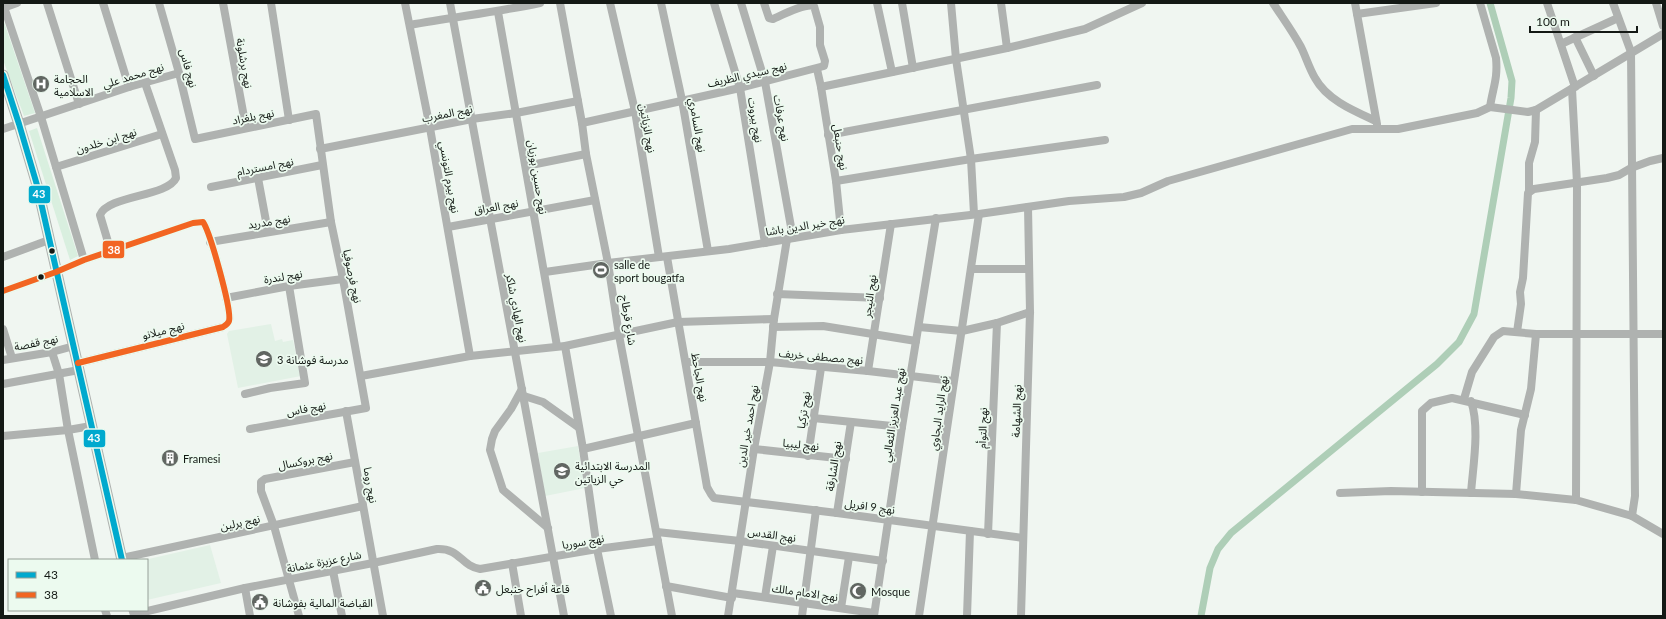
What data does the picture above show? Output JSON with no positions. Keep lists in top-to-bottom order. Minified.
{"streets":{"street":["نهج برشلونة","نهج فاس","نهج سيدي الظريف","نهج محمد علي","نهج المغرب","نهج بلغراد","نهج عرفات","نهج بيروت","نهج السامري","نهج الزياتين","نهج ابن خلدون","نهج حنبعل","نهج امستردام","نهج بيرم التونسي","نهج حسين بوزيان","نهج العراق","نهج مدريد","نهج خير الدين باشا","نهج لندرة","نهج فرصوفيا","نهج النيجر","نهج الهادي شاكر","شارع قرطاج","نهج ميلانو","نهج قفصة","نهج مصطفى خريف","نهج الجاحظ","نهج تركيا","نهج الشهامة","نهج الرايد البجاوي","نهج عبد العزيز الثعالبي","نهج احمد خير الدين","نهج التوأم","نهج ليبيا","نهج بروكسال","نهج الشارقة","نهج روما","نهج 9 افريل","نهج برلين","نهج القدس","نهج سوريا","شارع عزيزة عثمانة","نهج الامام مالك"]},"crossings":[["نهج برشلونة","نهج بلغراد"],["نهج فاس","نهج محمد علي"],["نهج فاس","نهج بلغراد"],["نهج فاس","نهج فرصوفيا"],["نهج فاس","نهج روما"],["نهج سيدي الظريف","نهج عرفات"],["نهج سيدي الظريف","نهج بيروت"],["نهج سيدي الظريف","نهج السامري"],["نهج سيدي الظريف","نهج الزياتين"],["نهج سيدي الظريف","نهج حنبعل"],["نهج سيدي الظريف","شارع قرطاج"],["نهج المغرب","نهج بيرم التونسي"],["نهج المغرب","نهج حسين بوزيان"],["نهج المغرب","نهج فرصوفيا"],["نهج المغرب","نهج الهادي شاكر"],["نهج المغرب","شارع قرطاج"],["نهج بلغراد","نهج فرصوفيا"],["نهج عرفات","نهج خير الدين باشا"],["نهج عرفات","نهج احمد خير الدين"],["نهج بيروت","نهج خير الدين باشا"],["نهج السامري","نهج خير الدين باشا"],["نهج الزياتين","نهج خير الدين باشا"],["نهج الزياتين","نهج الجاحظ"],["نهج حنبعل","نهج خير الدين باشا"],["نهج امستردام","نهج فرصوفيا"],["نهج بيرم التونسي","نهج العراق"],["نهج حسين بوزيان","نهج العراق"],["نهج حسين بوزيان","نهج خير الدين باشا"],["نهج حسين بوزيان","نهج سوريا"],["نهج العراق","نهج الهادي شاكر"],["نهج العراق","شارع قرطاج"],["نهج مدريد","نهج فرصوفيا"],["نهج مدريد","نهج ميلانو"],["نهج خير الدين باشا","نهج النيجر"],["نهج خير الدين باشا","شارع قرطاج"],["نهج خير الدين باشا","نهج الجاحظ"],["نهج خير الدين باشا","نهج الشهامة"],["نهج خير الدين باشا","نهج الرايد البجاوي"],["نهج خير الدين باشا","نهج عبد العزيز الثعالبي"],["نهج خير الدين باشا","نهج احمد خير الدين"],["نهج لندرة","نهج فرصوفيا"],["نهج لندرة","نهج ميلانو"],["نهج النيجر","نهج مصطفى خريف"],["نهج الهادي شاكر","نهج سوريا"],["شارع قرطاج","نهج القدس"],["شارع قرطاج","نهج سوريا"],["شارع قرطاج","نهج الامام مالك"],["نهج مصطفى خريف","نهج الجاحظ"],["نهج مصطفى خريف","نهج تركيا"],["نهج مصطفى خريف","نهج الرايد البجاوي"],["نهج مصطفى خريف","نهج عبد العزيز الثعالبي"],["نهج مصطفى خريف","نهج احمد خير الدين"],["نهج الجاحظ","نهج 9 افريل"],["نهج تركيا","نهج ليبيا"],["نهج الشهامة","نهج 9 افريل"],["نهج الرايد البجاوي","نهج 9 افريل"],["نهج عبد العزيز الثعالبي","نهج 9 افريل"],["نهج عبد العزيز الثعالبي","نهج القدس"],["نهج عبد العزيز الثعالبي","نهج الامام مالك"],["نهج احمد خير الدين","نهج ليبيا"],["نهج احمد خير الدين","نهج 9 افريل"],["نهج احمد خير الدين","نهج القدس"],["نهج احمد خير الدين","نهج الامام مالك"],["نهج التوأم","نهج 9 افريل"],["نهج ليبيا","نهج الشارقة"],["نهج بروكسال","نهج روما"],["نهج بروكسال","نهج برلين"],["نهج الشارقة","نهج 9 افريل"],["نهج روما","نهج برلين"],["نهج روما","شارع عزيزة عثمانة"],["نهج القدس","نهج سوريا"],["نهج سوريا","شارع عزيزة عثمانة"]],"places":{"hospital":["الحجامة الاسلامية"],"sports":["salle de sport bougatfa"],"school or university":["مدرسة فوشانة 3","المدرسة الابتدائية حي الزياتين"],"building":["Framesi"],"public building":["قاعة أفراح حنبعل","القباضة المالية بفوشانة"],"mosque":["Mosque"]},"lines":["transit line 43","transit line 38"],"legend":["43","38"],"scale_bar":"100 m"}
